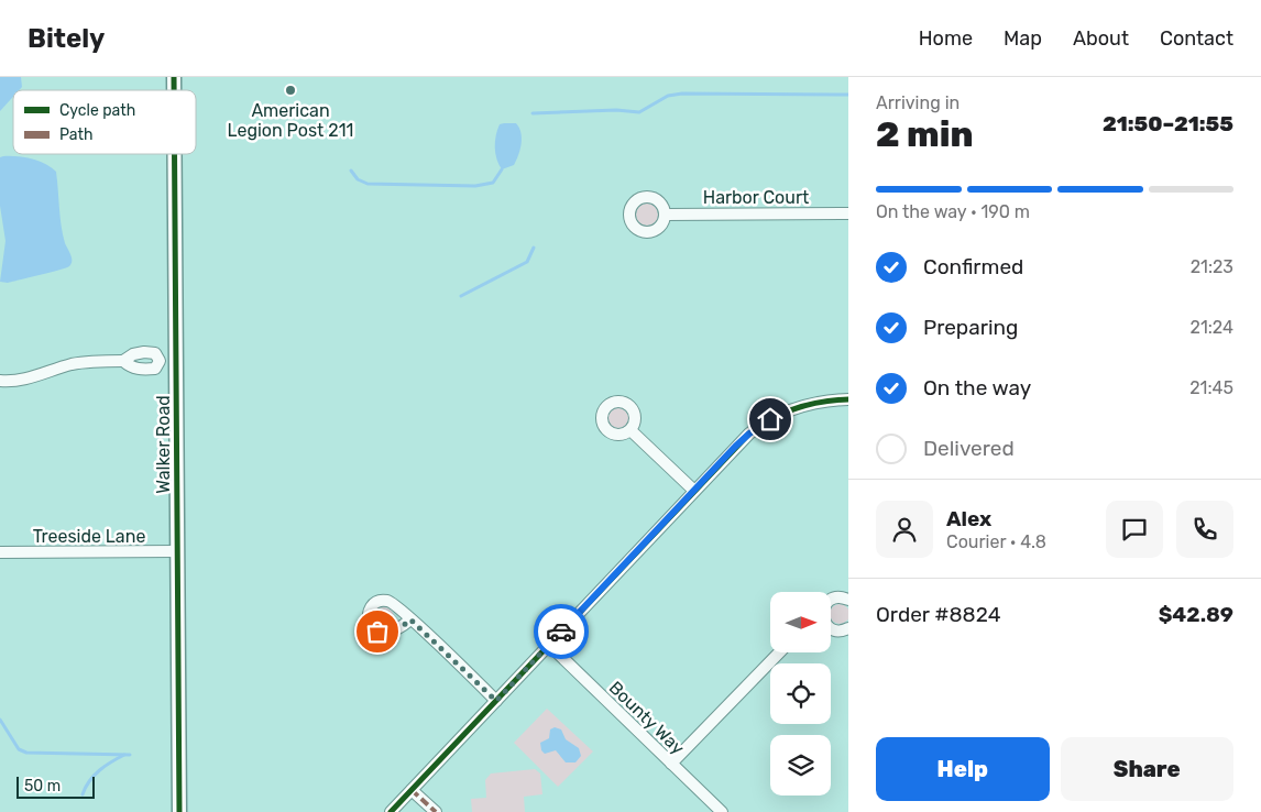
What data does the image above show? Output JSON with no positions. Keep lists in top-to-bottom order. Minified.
{"streets":{"street":["Harbor Court","Walker Road","Treeside Lane","Bounty Way"]},"crossings":[["Walker Road","Treeside Lane"]],"places":["American Legion Post 211"],"legend":["Cycle path","Path"],"scale_bar":"50 m","north":"right","page":{"header":"Bitely","nav":["Home","Map","About","Contact"],"heading":["2 min","Arriving in","21:50–21:55"],"panel":["Alex","Courier · 4.8","Order #8824","$42.89"],"bar":"On the way · 190 m","list":[["Confirmed","21:23"],["Preparing","21:24"],["On the way","21:45"],"Delivered"],"buttons":["Help","Share"],"scale":"50 m"}}
